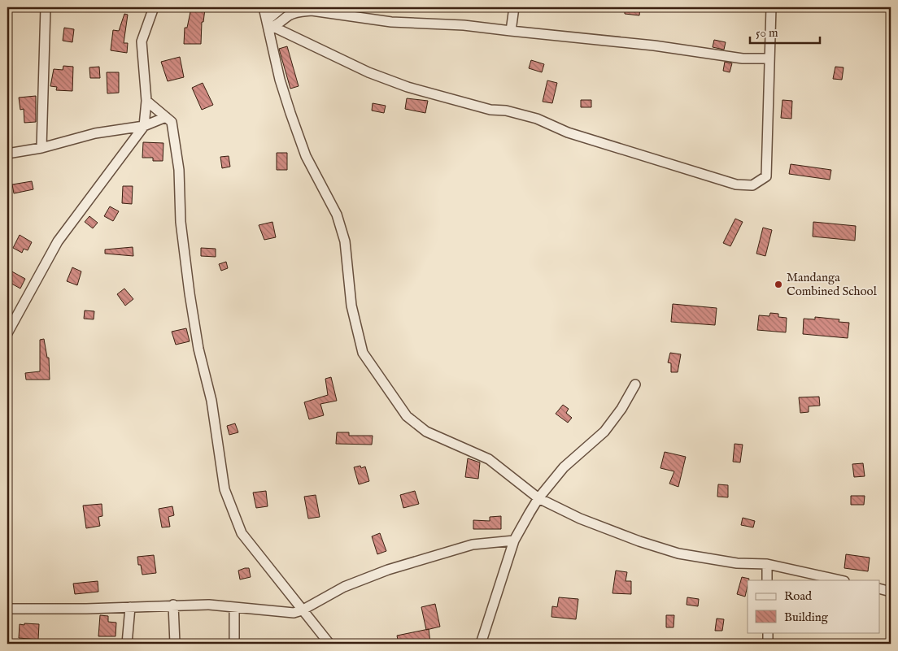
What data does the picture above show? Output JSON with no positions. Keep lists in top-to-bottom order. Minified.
{"places":["Mandanga Combined School"],"legend":["Road","Building"],"scale_bar":"50 m"}
